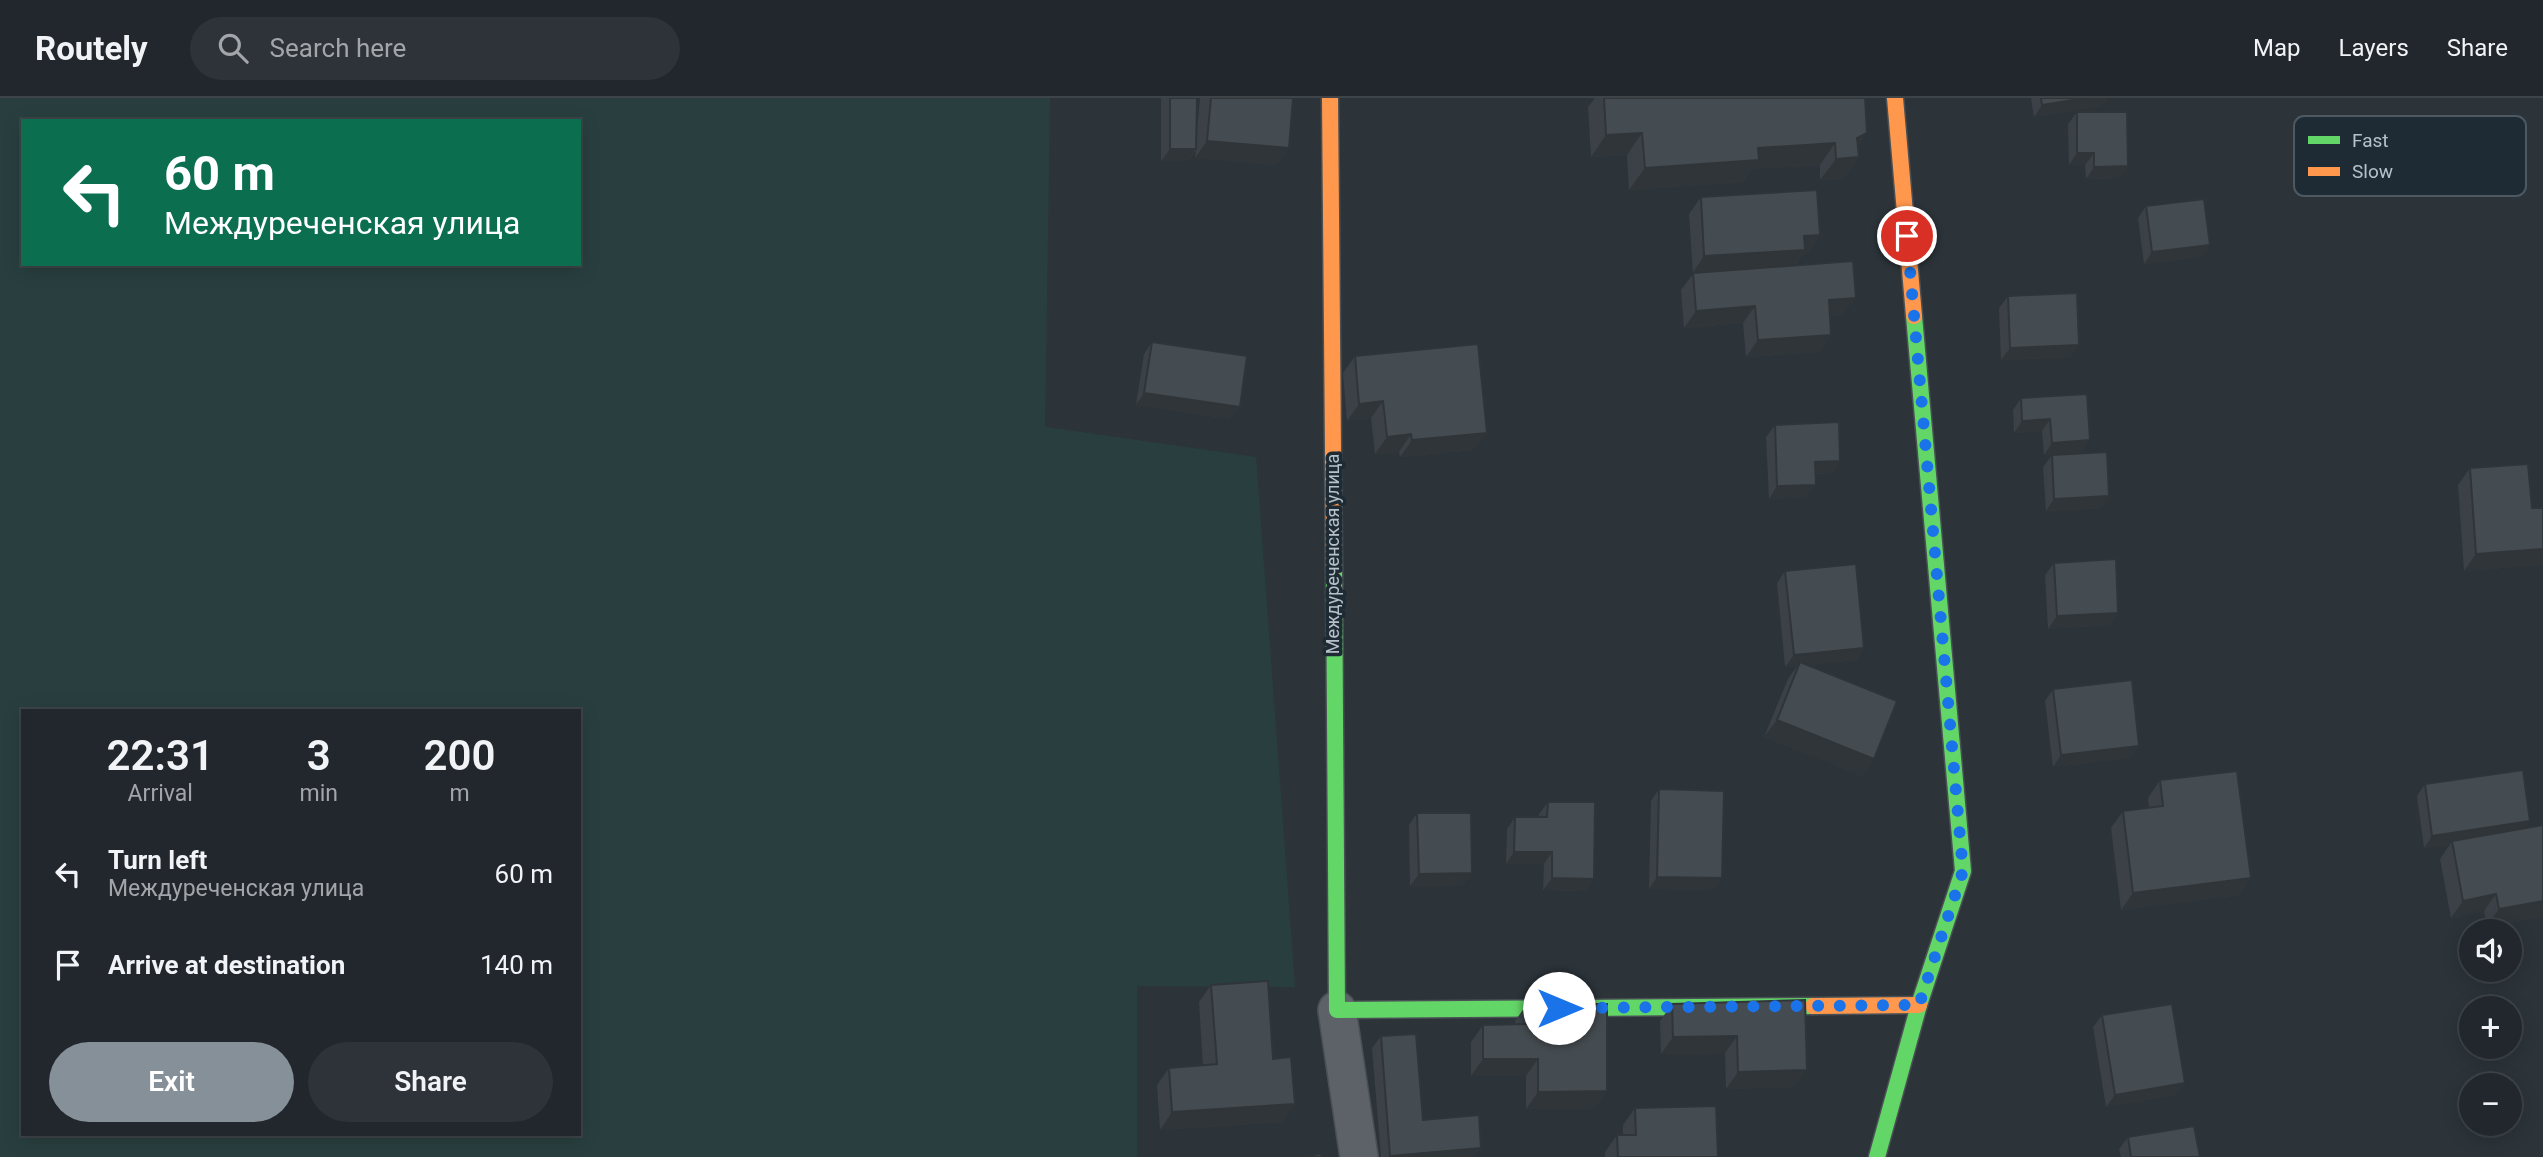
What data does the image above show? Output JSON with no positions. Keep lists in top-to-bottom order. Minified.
{"streets":{"street":["Междуреченская улица"]},"legend":["Fast","Slow"],"page":{"header":"Routely","search":"Search here","nav":["Map","Layers","Share"],"turn":["60 m","Междуреченская улица"],"eta":["22:31","Arrival","3","min","200","m"],"list":[{"name":"Turn left","note":"Междуреченская улица","value":"60 m"},{"name":"Arrive at destination","value":"140 m"}],"map_buttons":["+","−"],"buttons":["Exit","Share"]}}
